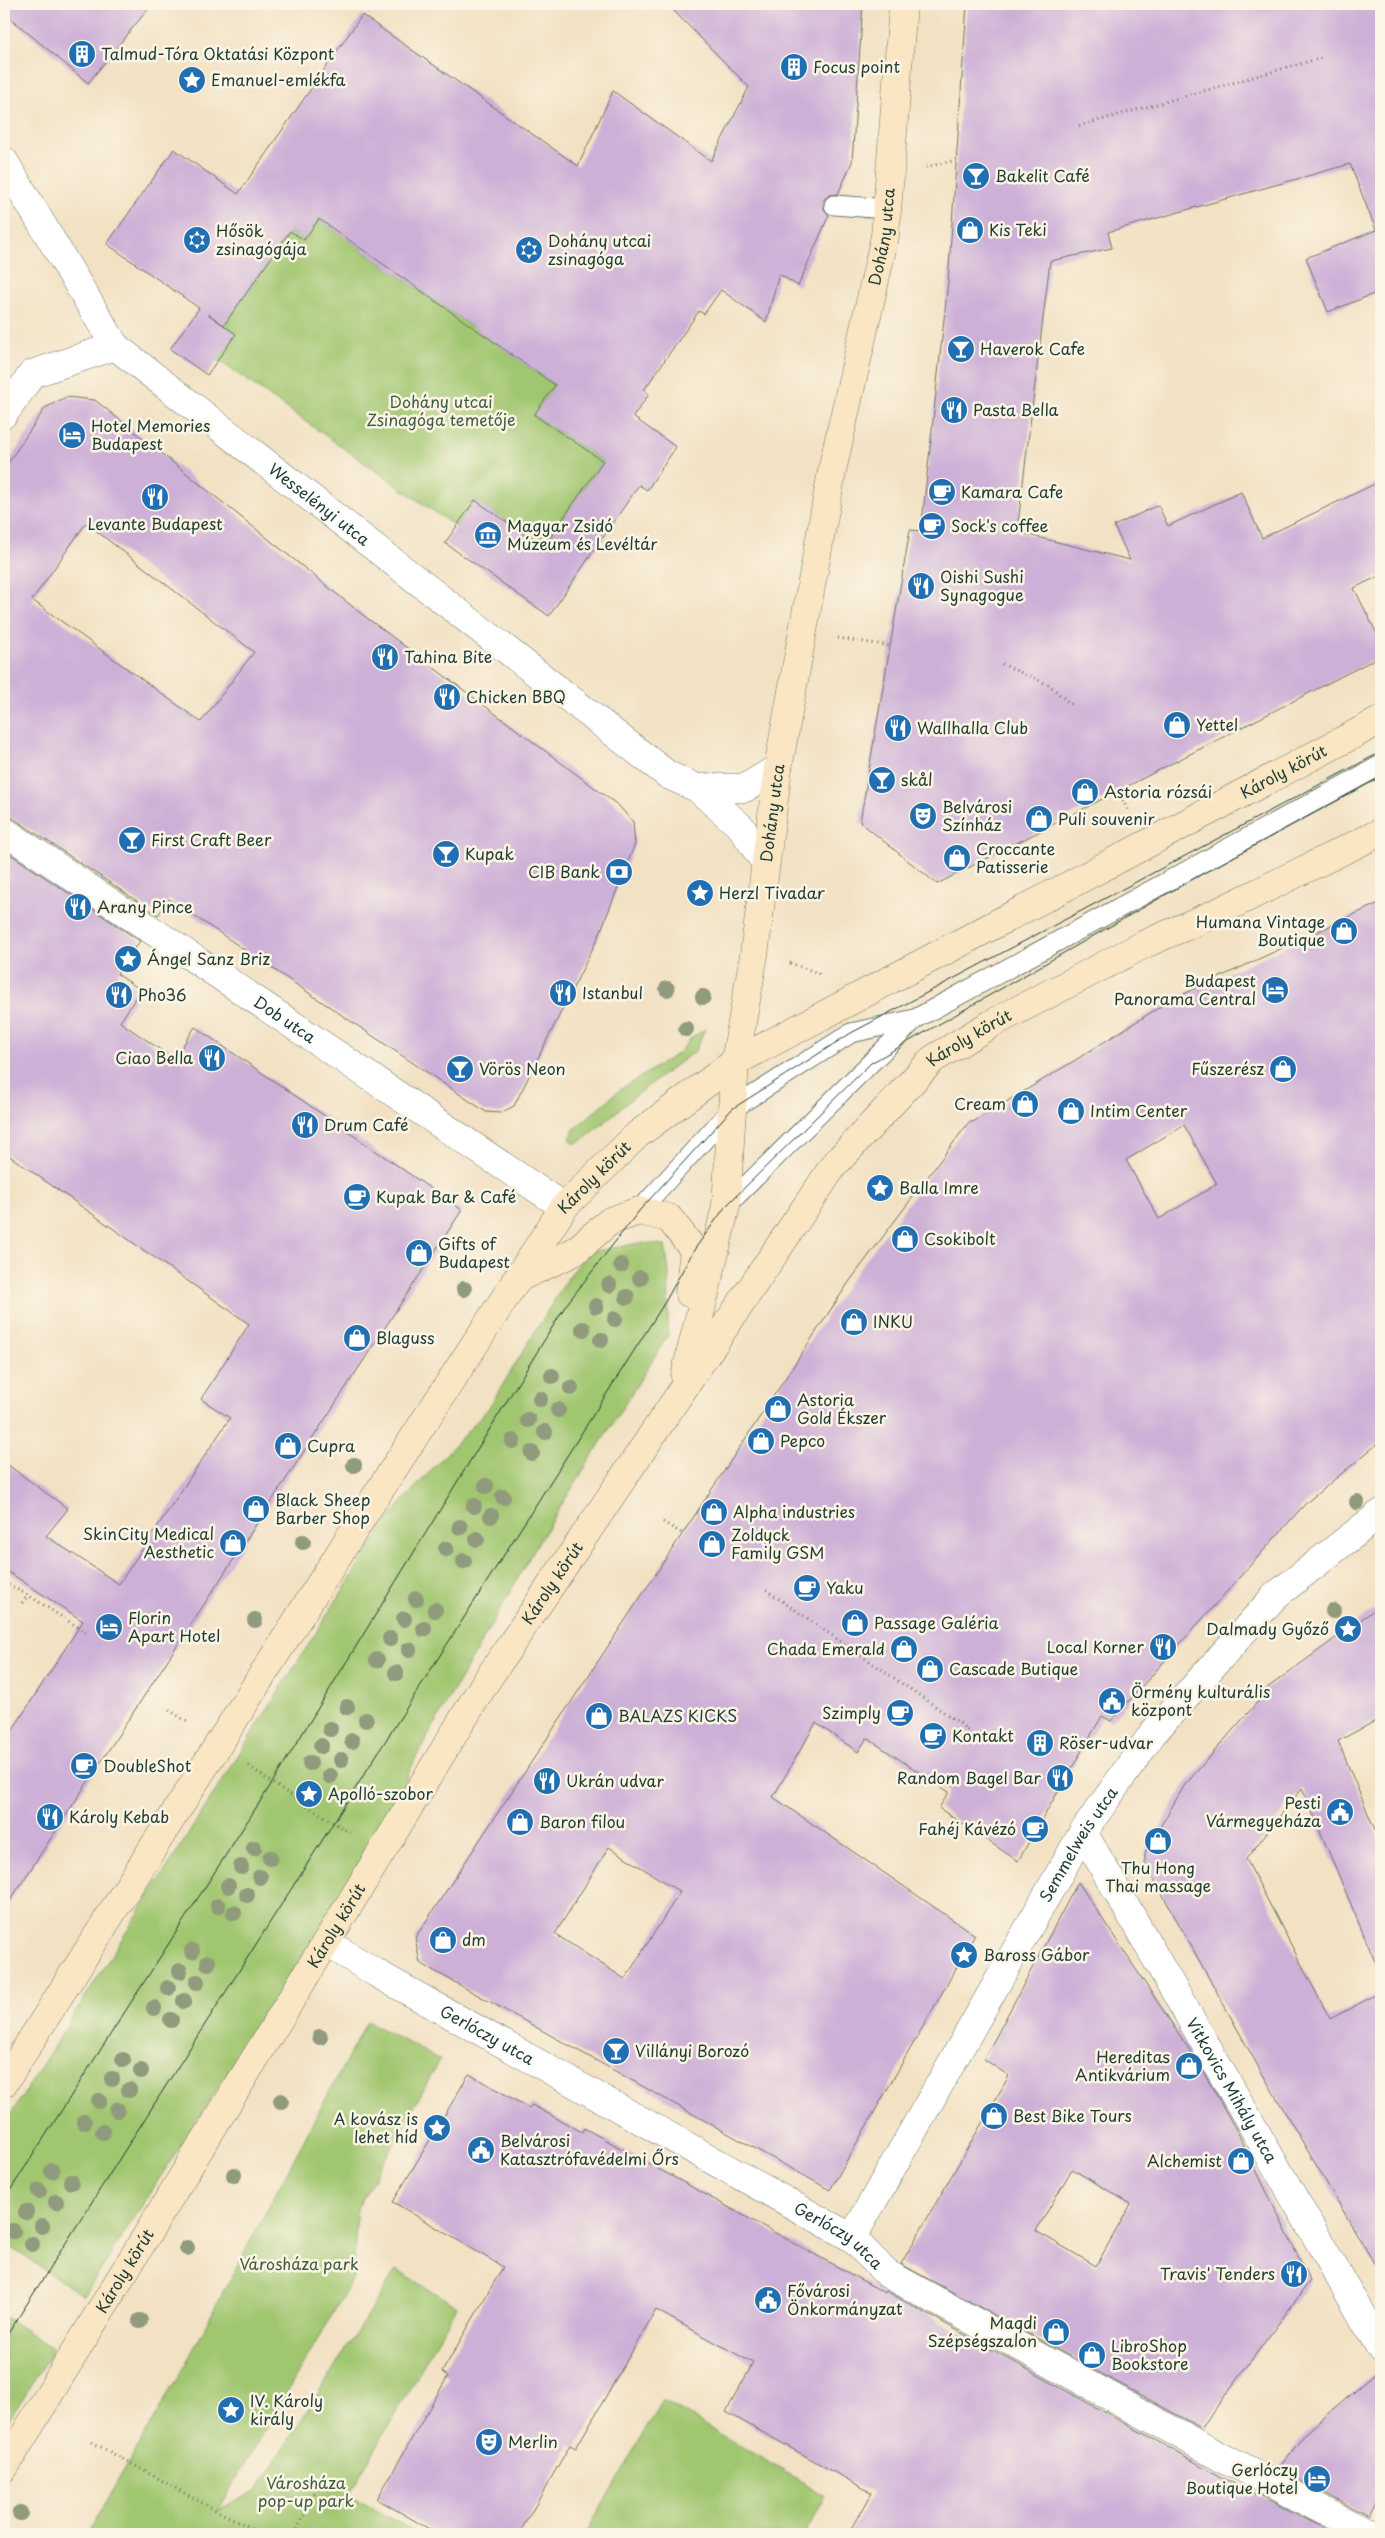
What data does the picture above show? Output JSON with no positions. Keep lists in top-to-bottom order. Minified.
{"streets":{"main road":["Dohány utca","Károly körút"],"street":["Wesselényi utca","Dob utca","Semmelweis utca","Gerlóczy utca","Vitkovics Mihály utca"]},"crossings":[["Dohány utca","Wesselényi utca"],["Dohány utca","Károly körút"],["Károly körút","Dob utca"],["Károly körút","Gerlóczy utca"],["Semmelweis utca","Gerlóczy utca"],["Semmelweis utca","Vitkovics Mihály utca"]],"parks":["Dohány utcai Zsinagóga temetője","Városháza park","Városháza pop-up park"],"places":{"building":["Talmud-Tóra Oktatási Központ","Focus point","Röser-udvar"],"place":["Emanuel-emlékfa","Herzl Tivadar","Ángel Sanz Briz","Balla Imre","Dalmady Győző","Apolló-szobor","Baross Gábor","A kovász is lehet híd","IV. Károly király"],"bar":["Bakelit Café","Haverok Cafe","skål","First Craft Beer","Kupak","Vörös Neon","Villányi Borozó"],"shop":["Kis Teki","Yettel","Astoria rózsái","Puli souvenir","Croccante Patisserie","Humana Vintage Boutique","Fűszerész","Cream","Intim Center","Csokibolt","Gifts of Budapest","INKU","Blaguss","Astoria Gold Ékszer","Pepco","Cupra","Black Sheep Barber Shop","Alpha industries","SkinCity Medical Aesthetic","Zoldyck Family GSM","Passage Galéria","Chada Emerald","Cascade Butique","BALAZS KICKS","Baron filou","Thu Hong Thai massage","dm","Hereditas Antikvárium","Best Bike Tours","Alchemist","Magdi Szépségszalon","LibroShop Bookstore"],"synagogue":["Hősök zsinagógája","Dohány utcai zsinagóga"],"restaurant":["Pasta Bella","Levante Budapest","Oishi Sushi Synagogue","Tahina Bite","Chicken BBQ","Wallhalla Club","Arany Pince","Istanbul","Pho36","Ciao Bella","Drum Café","Local Korner","Random Bagel Bar","Ukrán udvar","Károly Kebab","Travis' Tenders"],"hotel":["Hotel Memories Budapest","Budapest Panorama Central","Florin Apart Hotel","Gerlóczy Boutique Hotel"],"cafe":["Kamara Cafe","Sock's coffee","Kupak Bar & Café","Yaku","Szimply","Kontakt","DoubleShot","Fahéj Kávézó"],"museum":["Magyar Zsidó Múzeum és Levéltár"],"theatre":["Belvárosi Színház","Merlin"],"bank":["CIB Bank"],"public building":["Örmény kulturális központ","Pesti Vármegyeháza","Belvárosi Katasztrófavédelmi Őrs","Fővárosi Önkormányzat"]}}
